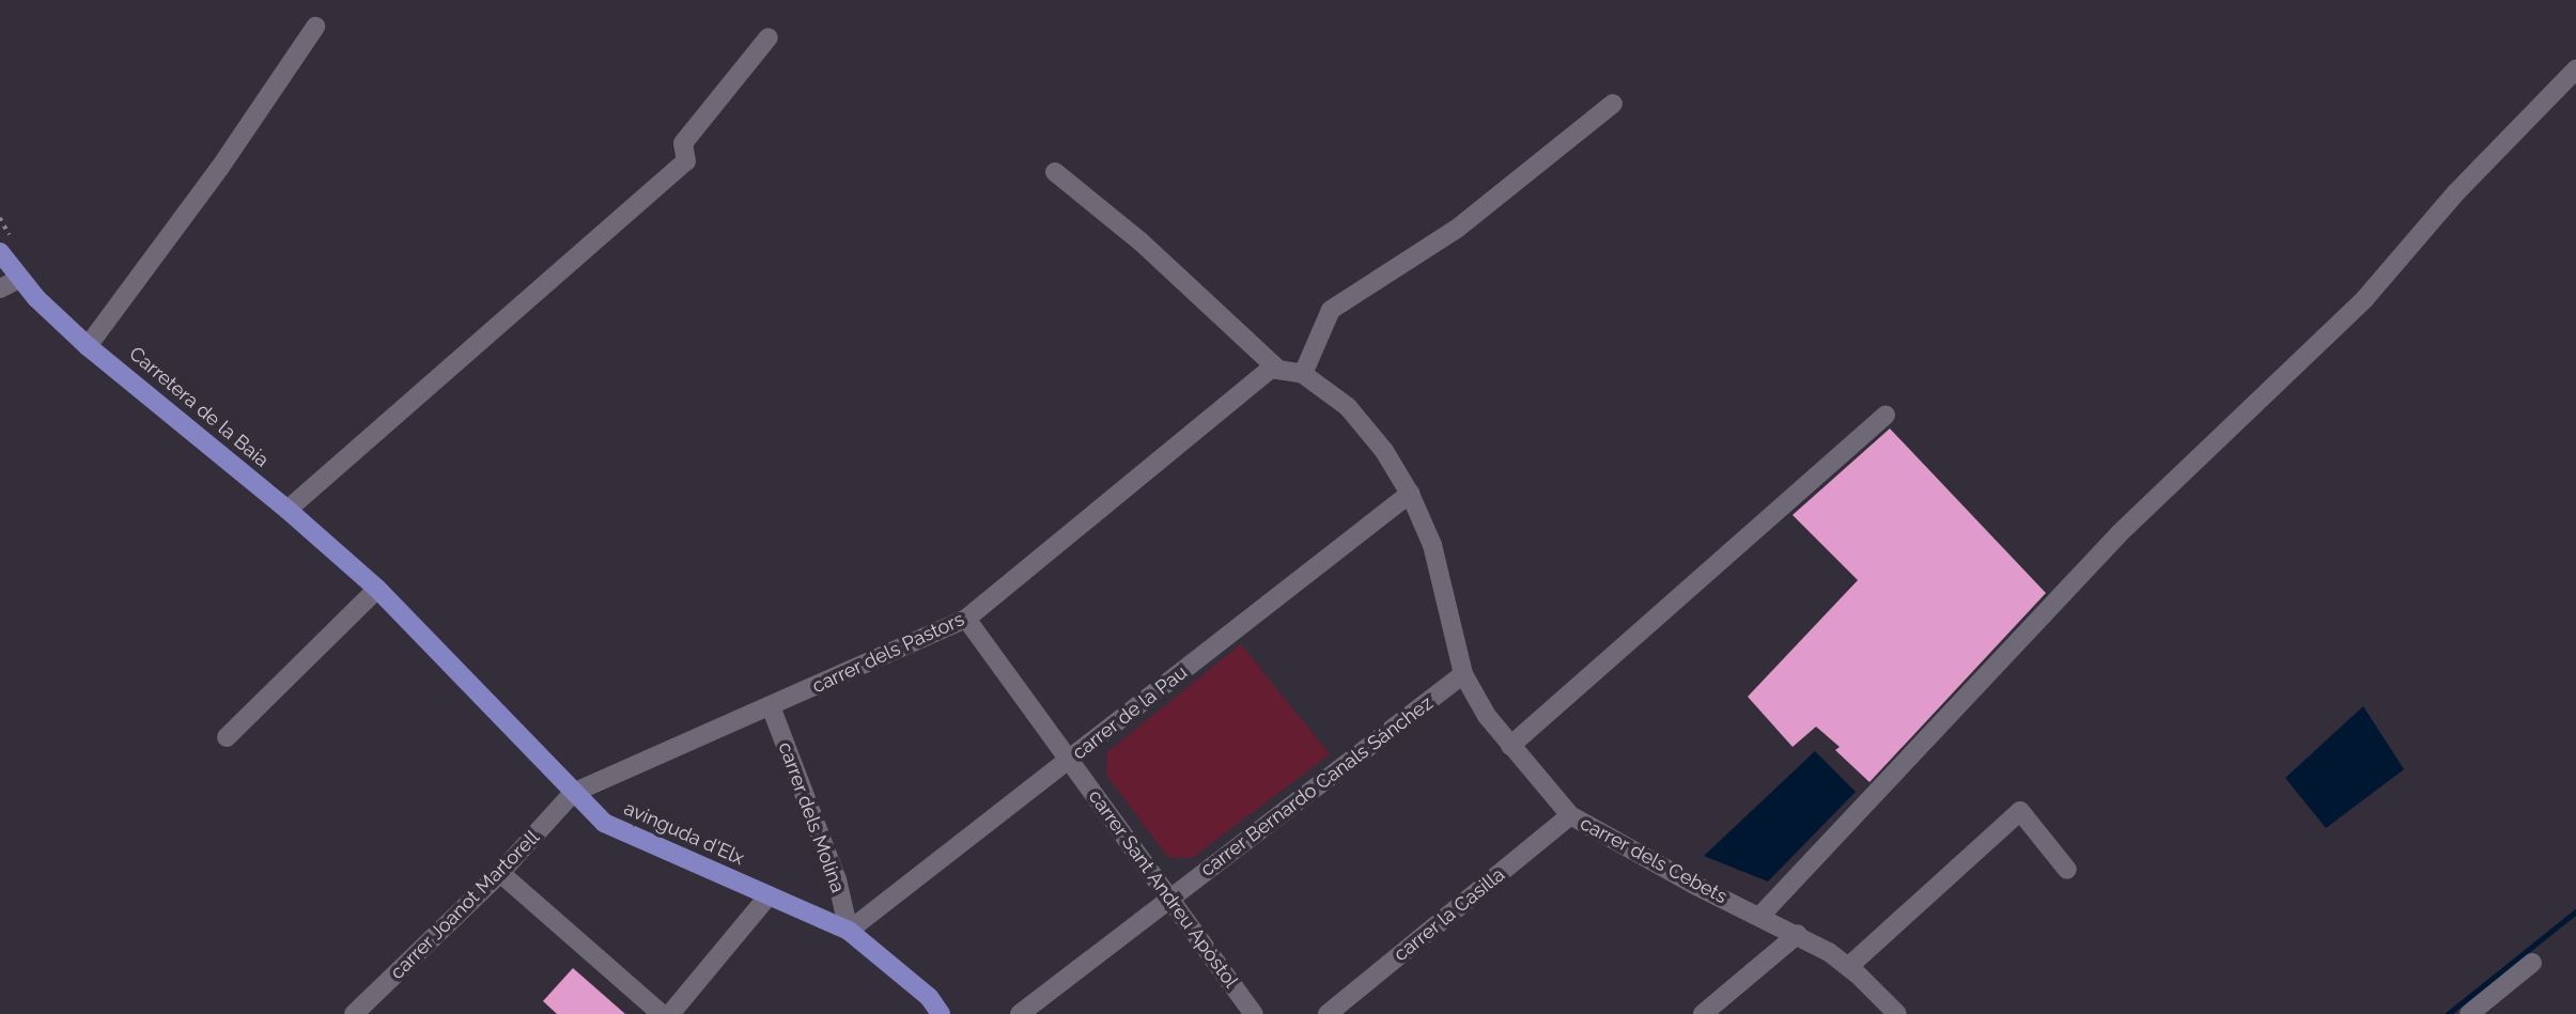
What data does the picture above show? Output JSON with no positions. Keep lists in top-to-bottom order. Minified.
{"streets":{"main road":["Carretera de la Baia","avinguda d'Elx"],"street":["carrer dels Pastors","carrer de la Pau","carrer Bernardo Canals Sánchez","carrer dels Molina","carrer dels Cebets","carrer Sant Andreu Apòstol","carrer Joanot Martorell","carrer la Casilla"]},"crossings":[["Carretera de la Baia","avinguda d'Elx"],["carrer dels Pastors","carrer dels Molina"],["carrer dels Pastors","avinguda d'Elx"],["carrer dels Pastors","carrer dels Cebets"],["carrer dels Pastors","carrer Sant Andreu Apòstol"],["carrer dels Pastors","carrer Joanot Martorell"],["carrer de la Pau","carrer dels Molina"],["carrer de la Pau","avinguda d'Elx"],["carrer de la Pau","carrer dels Cebets"],["carrer de la Pau","carrer Sant Andreu Apòstol"],["carrer Bernardo Canals Sánchez","carrer dels Cebets"],["carrer Bernardo Canals Sánchez","carrer Sant Andreu Apòstol"],["carrer dels Molina","avinguda d'Elx"],["avinguda d'Elx","carrer Joanot Martorell"],["carrer dels Cebets","carrer la Casilla"]]}
